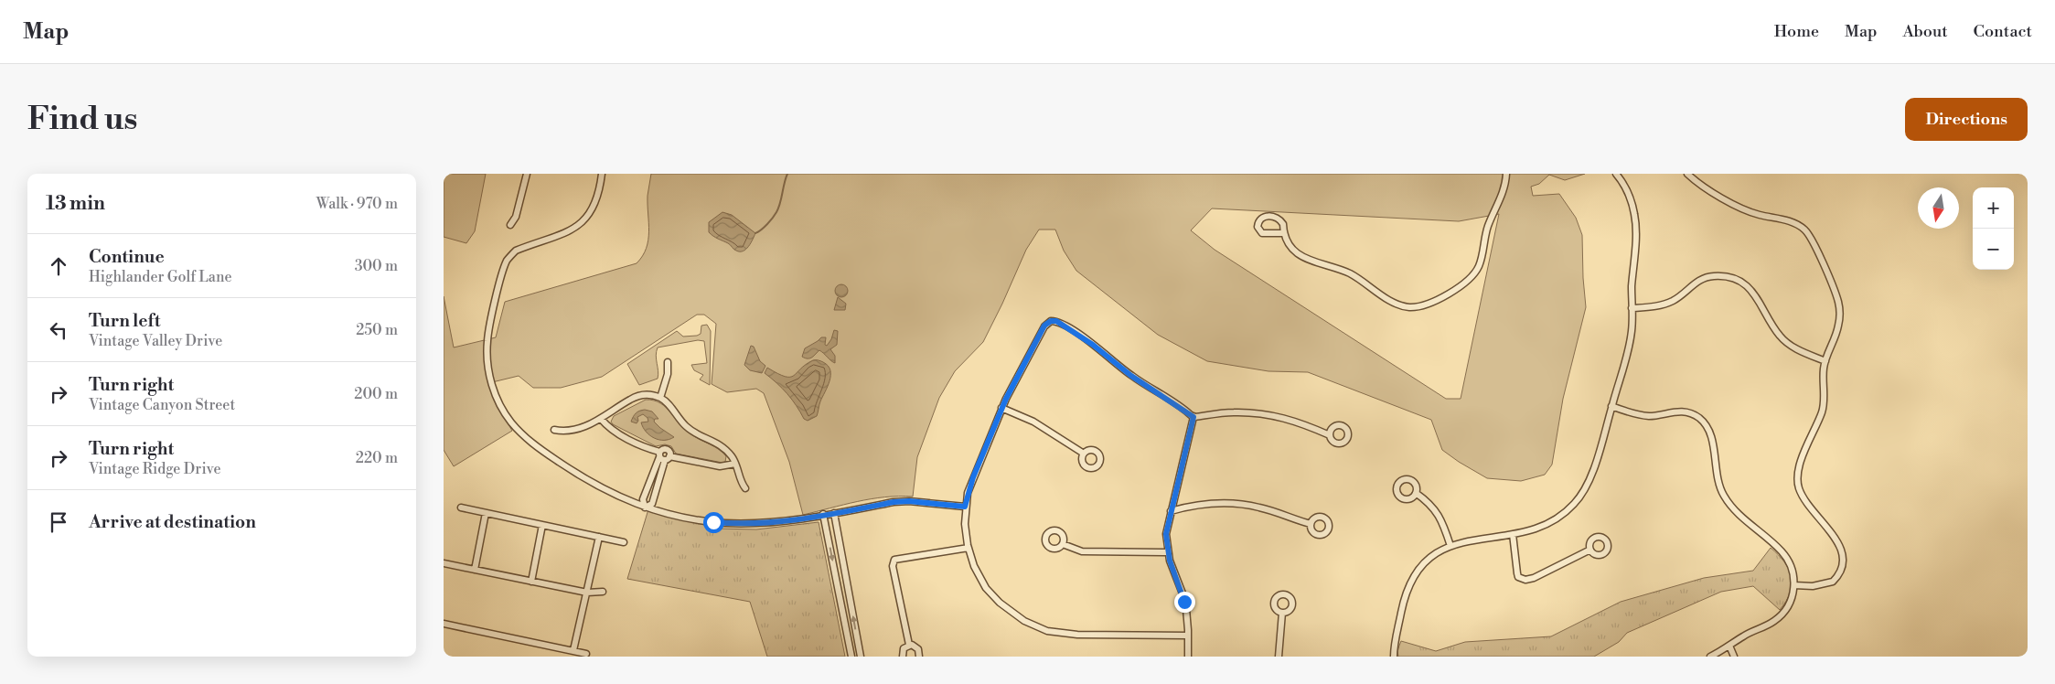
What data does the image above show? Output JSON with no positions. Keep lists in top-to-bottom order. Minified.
{"north":"bottom","page":{"header":"Map","nav":["Home","Map","About","Contact"],"buttons":"Directions","title":"Find us","heading":["13 min","Walk · 970 m"],"map_buttons":["+","−"],"list":[["Continue","Highlander Golf Lane","300 m"],["Turn left","Vintage Valley Drive","250 m"],["Turn right","Vintage Canyon Street","200 m"],["Turn right","Vintage Ridge Drive","220 m"],"Arrive at destination"]}}
